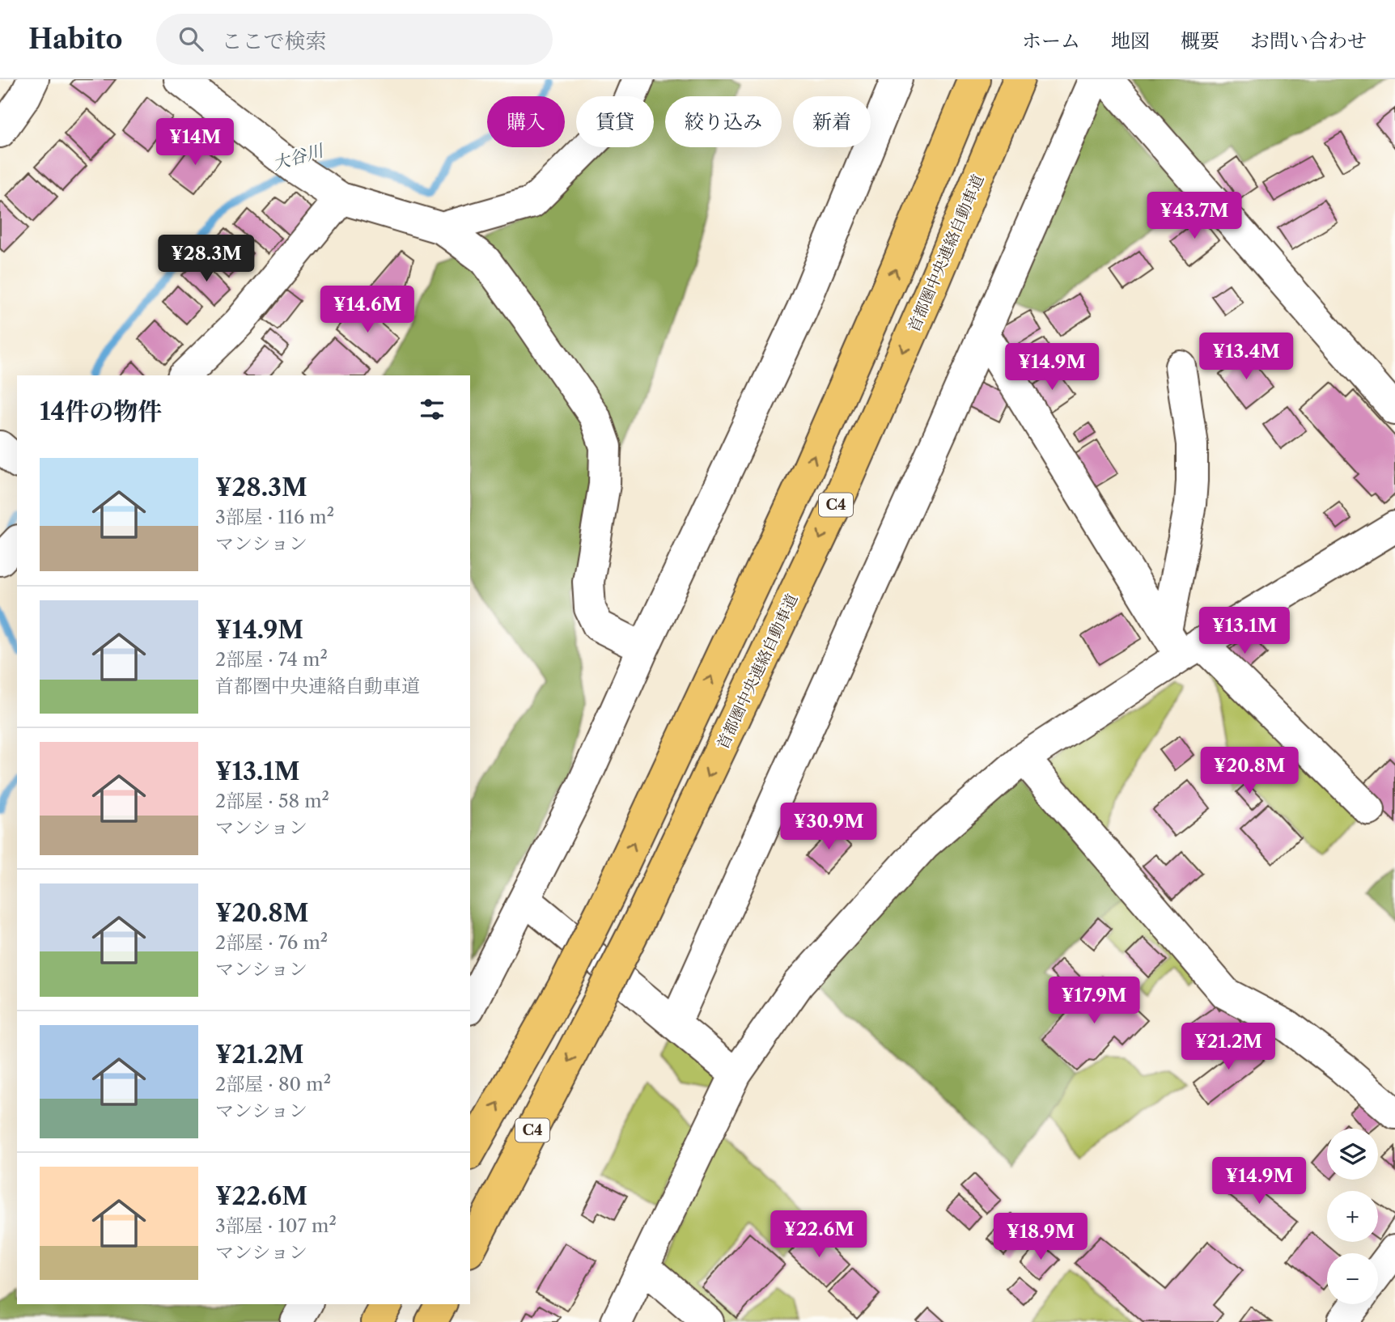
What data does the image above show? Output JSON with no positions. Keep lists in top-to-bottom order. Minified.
{"streets":{"highway":["首都圏中央連絡自動車道","C4"]},"water":["大谷川"],"page":{"header":"Habito","search":"ここで検索","nav":["ホーム","地図","概要","お問い合わせ"],"chip":["購入","賃貸","絞り込み","新着"],"price":["¥14M","¥43.7M","¥28.3M","¥14.6M","¥13.4M","¥14.9M","¥13.1M","¥20.8M","¥30.9M","¥17.9M","¥21.2M","¥14.9M","¥22.6M","¥18.9M"],"heading":"14件の物件","list":[{"name":"¥28.3M","note":"3部屋 · 116 m² · マンション"},{"name":"¥14.9M","note":"2部屋 · 74 m² · 首都圏中央連絡自動車道"},{"name":"¥13.1M","note":"2部屋 · 58 m² · マンション"},{"name":"¥20.8M","note":"2部屋 · 76 m² · マンション"},{"name":"¥21.2M","note":"2部屋 · 80 m² · マンション"},{"name":"¥22.6M","note":"3部屋 · 107 m² · マンション"}],"map_buttons":["+","−"]}}
